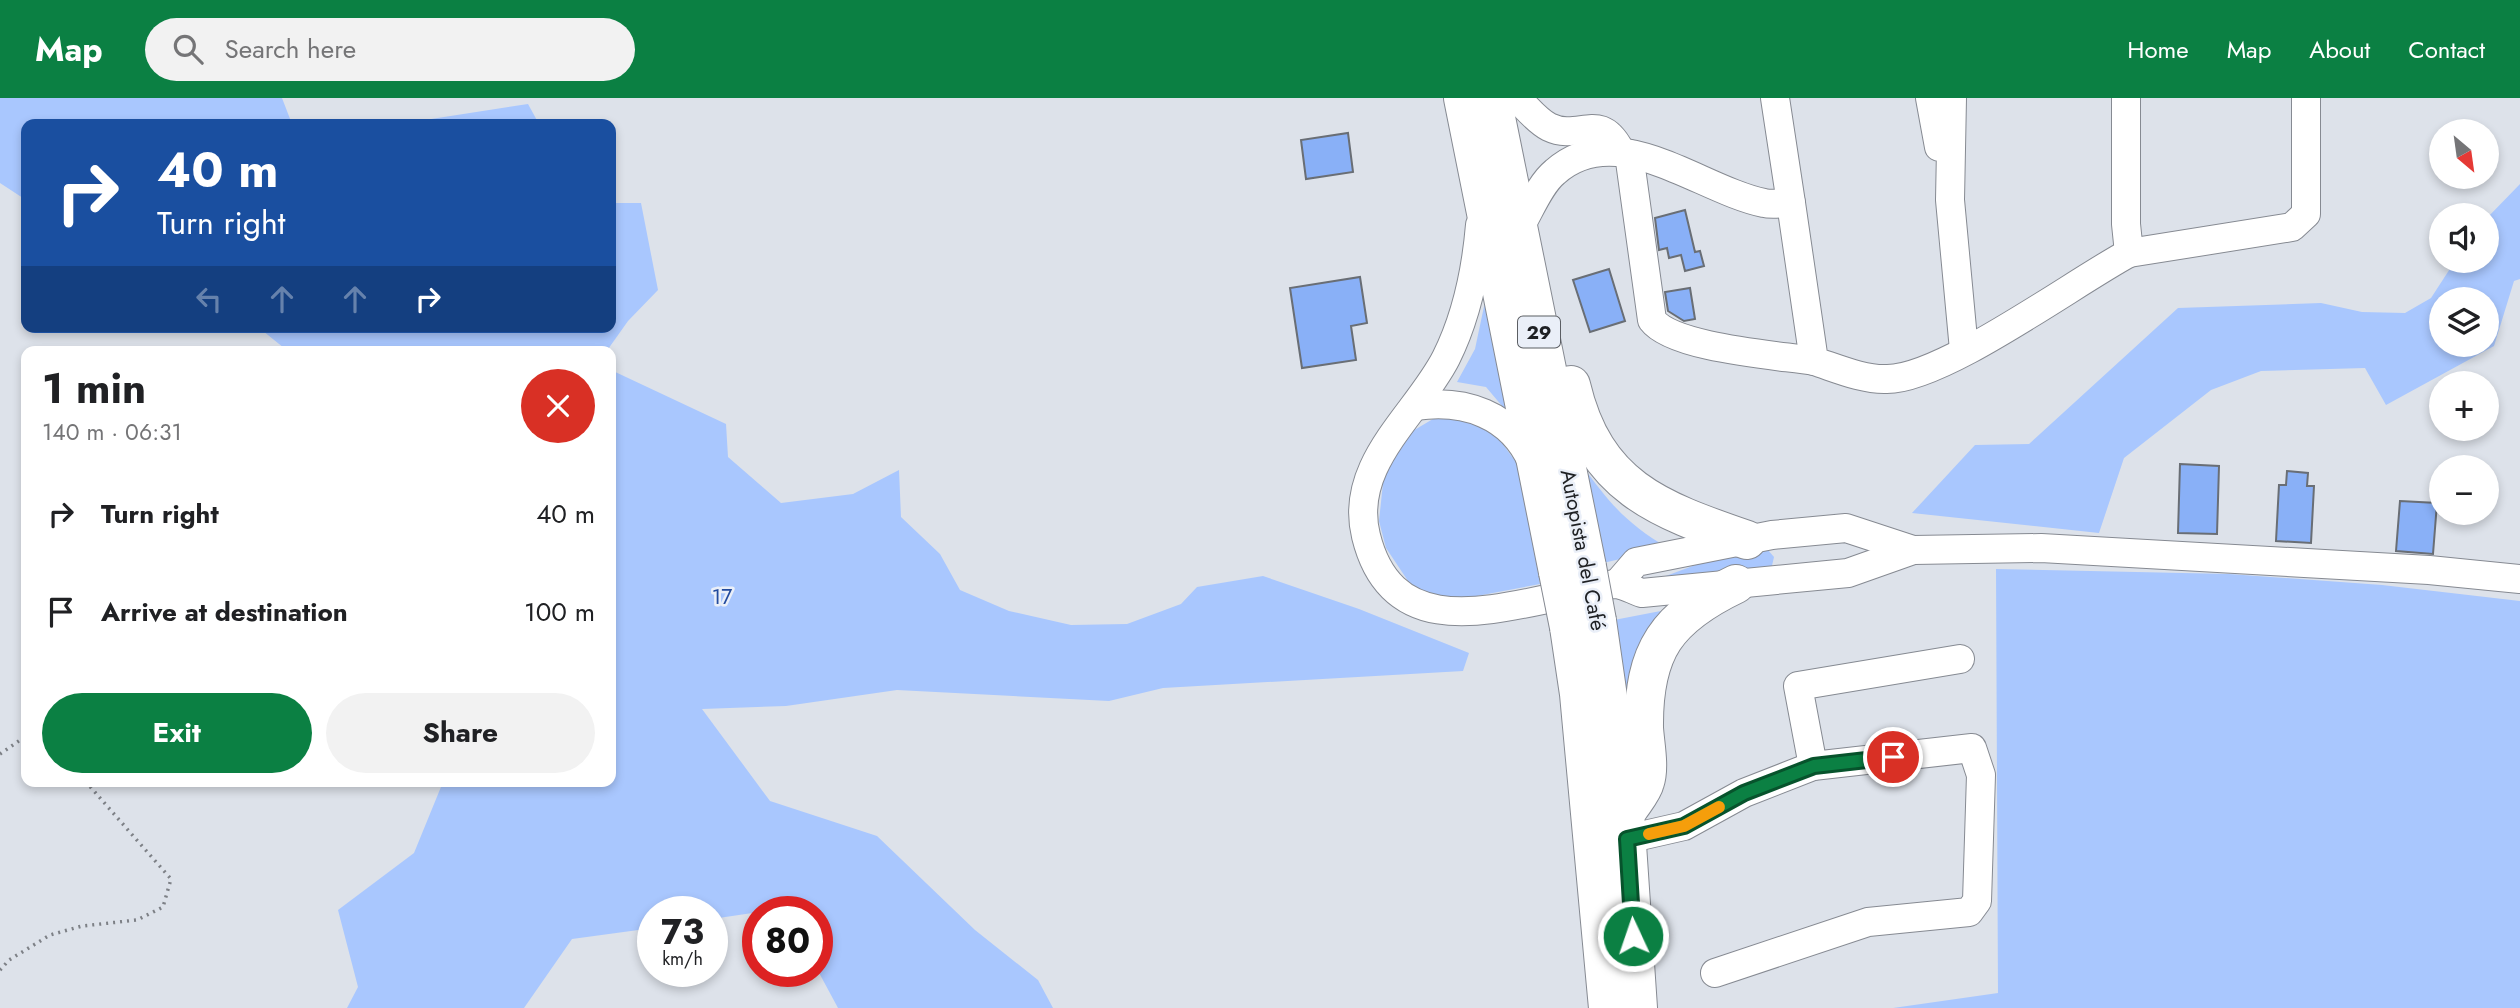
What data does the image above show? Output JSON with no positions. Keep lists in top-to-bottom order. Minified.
{"streets":{"highway":["29","Autopista del Café"]},"parks":["17"],"north":"bottom right","page":{"header":"Map","search":"Search here","nav":["Home","Map","About","Contact"],"map_buttons":["+","−"],"turn":["40 m","Turn right"],"heading":["1 min","140 m · 06:31"],"list":[{"name":"Turn right","value":"40 m"},{"name":"Arrive at destination","value":"100 m"}],"buttons":["Exit","Share"],"speed":"73 km/h","limit":"80"}}
